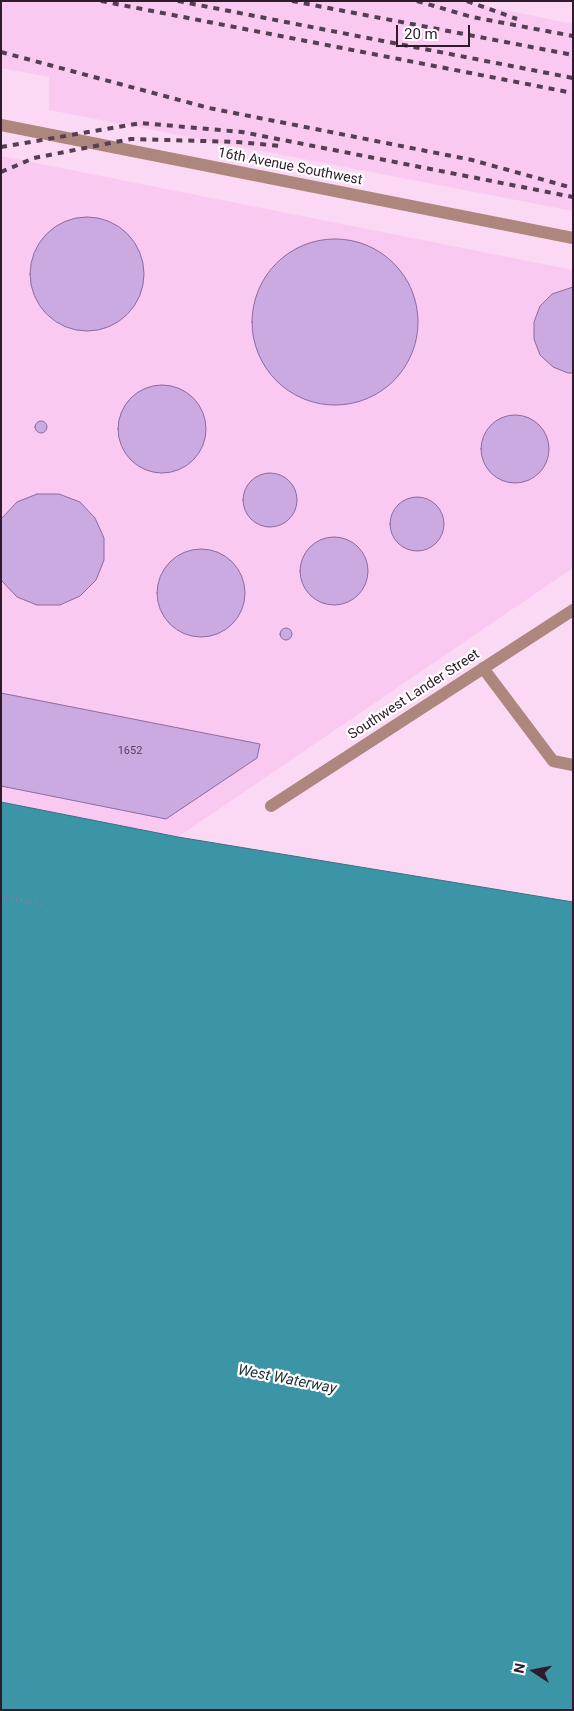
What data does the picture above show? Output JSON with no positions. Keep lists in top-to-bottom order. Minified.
{"streets":{"street":["16th Avenue Southwest","Southwest Lander Street"]},"water":["West Waterway"],"house_numbers":["1652"],"scale_bar":"20 m","north":"left"}
